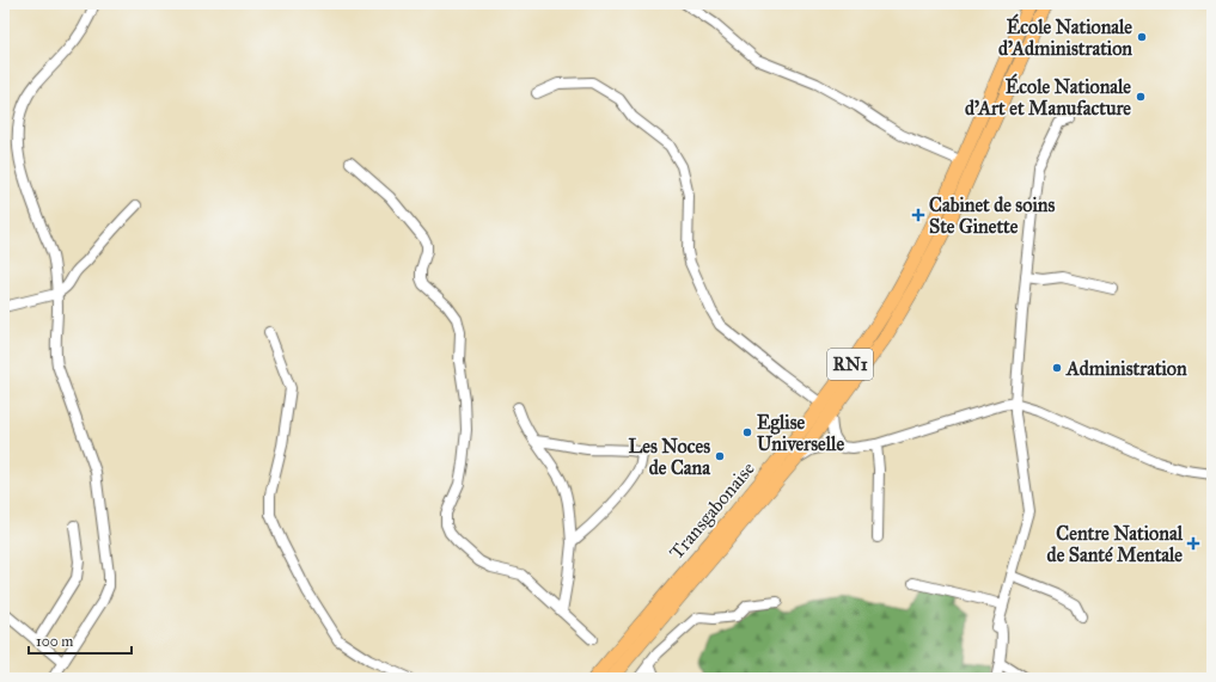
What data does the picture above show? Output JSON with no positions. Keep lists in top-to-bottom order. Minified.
{"streets":{"highway":["RN1","Transgabonaise"]},"places":{"other":["École Nationale d'Administration","École Nationale d'Art et Manufacture","Administration","Eglise Universelle","Les Noces de Cana"],"health":["Cabinet de soins Ste Ginette","Centre National de Santé Mentale"]},"scale_bar":"100 m"}
